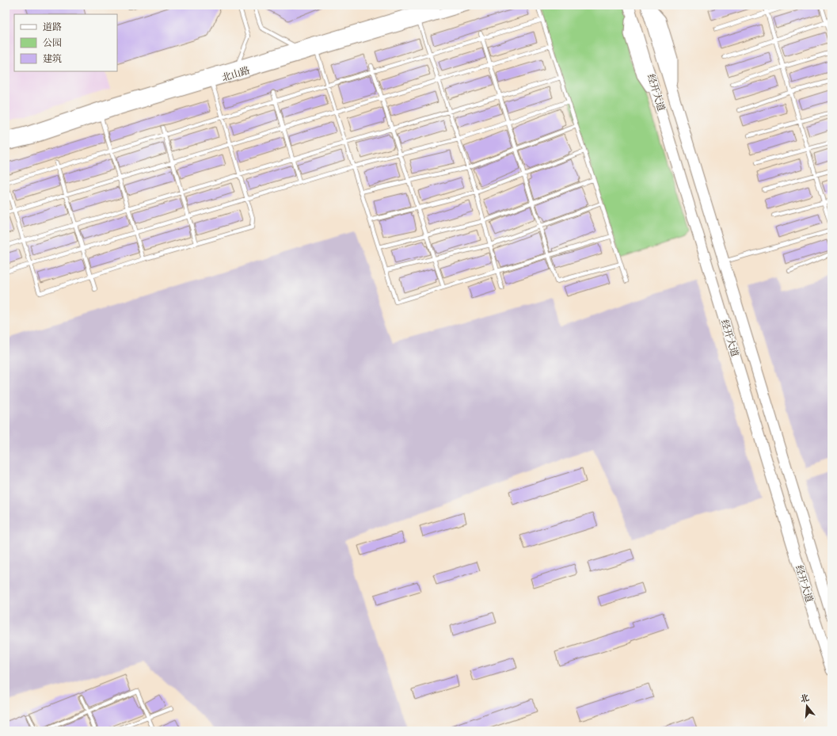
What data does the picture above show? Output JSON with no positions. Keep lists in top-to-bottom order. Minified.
{"streets":{"main road":["经开大道"],"street":["北山路"]},"legend":["道路","公园","建筑"],"north":"top"}
